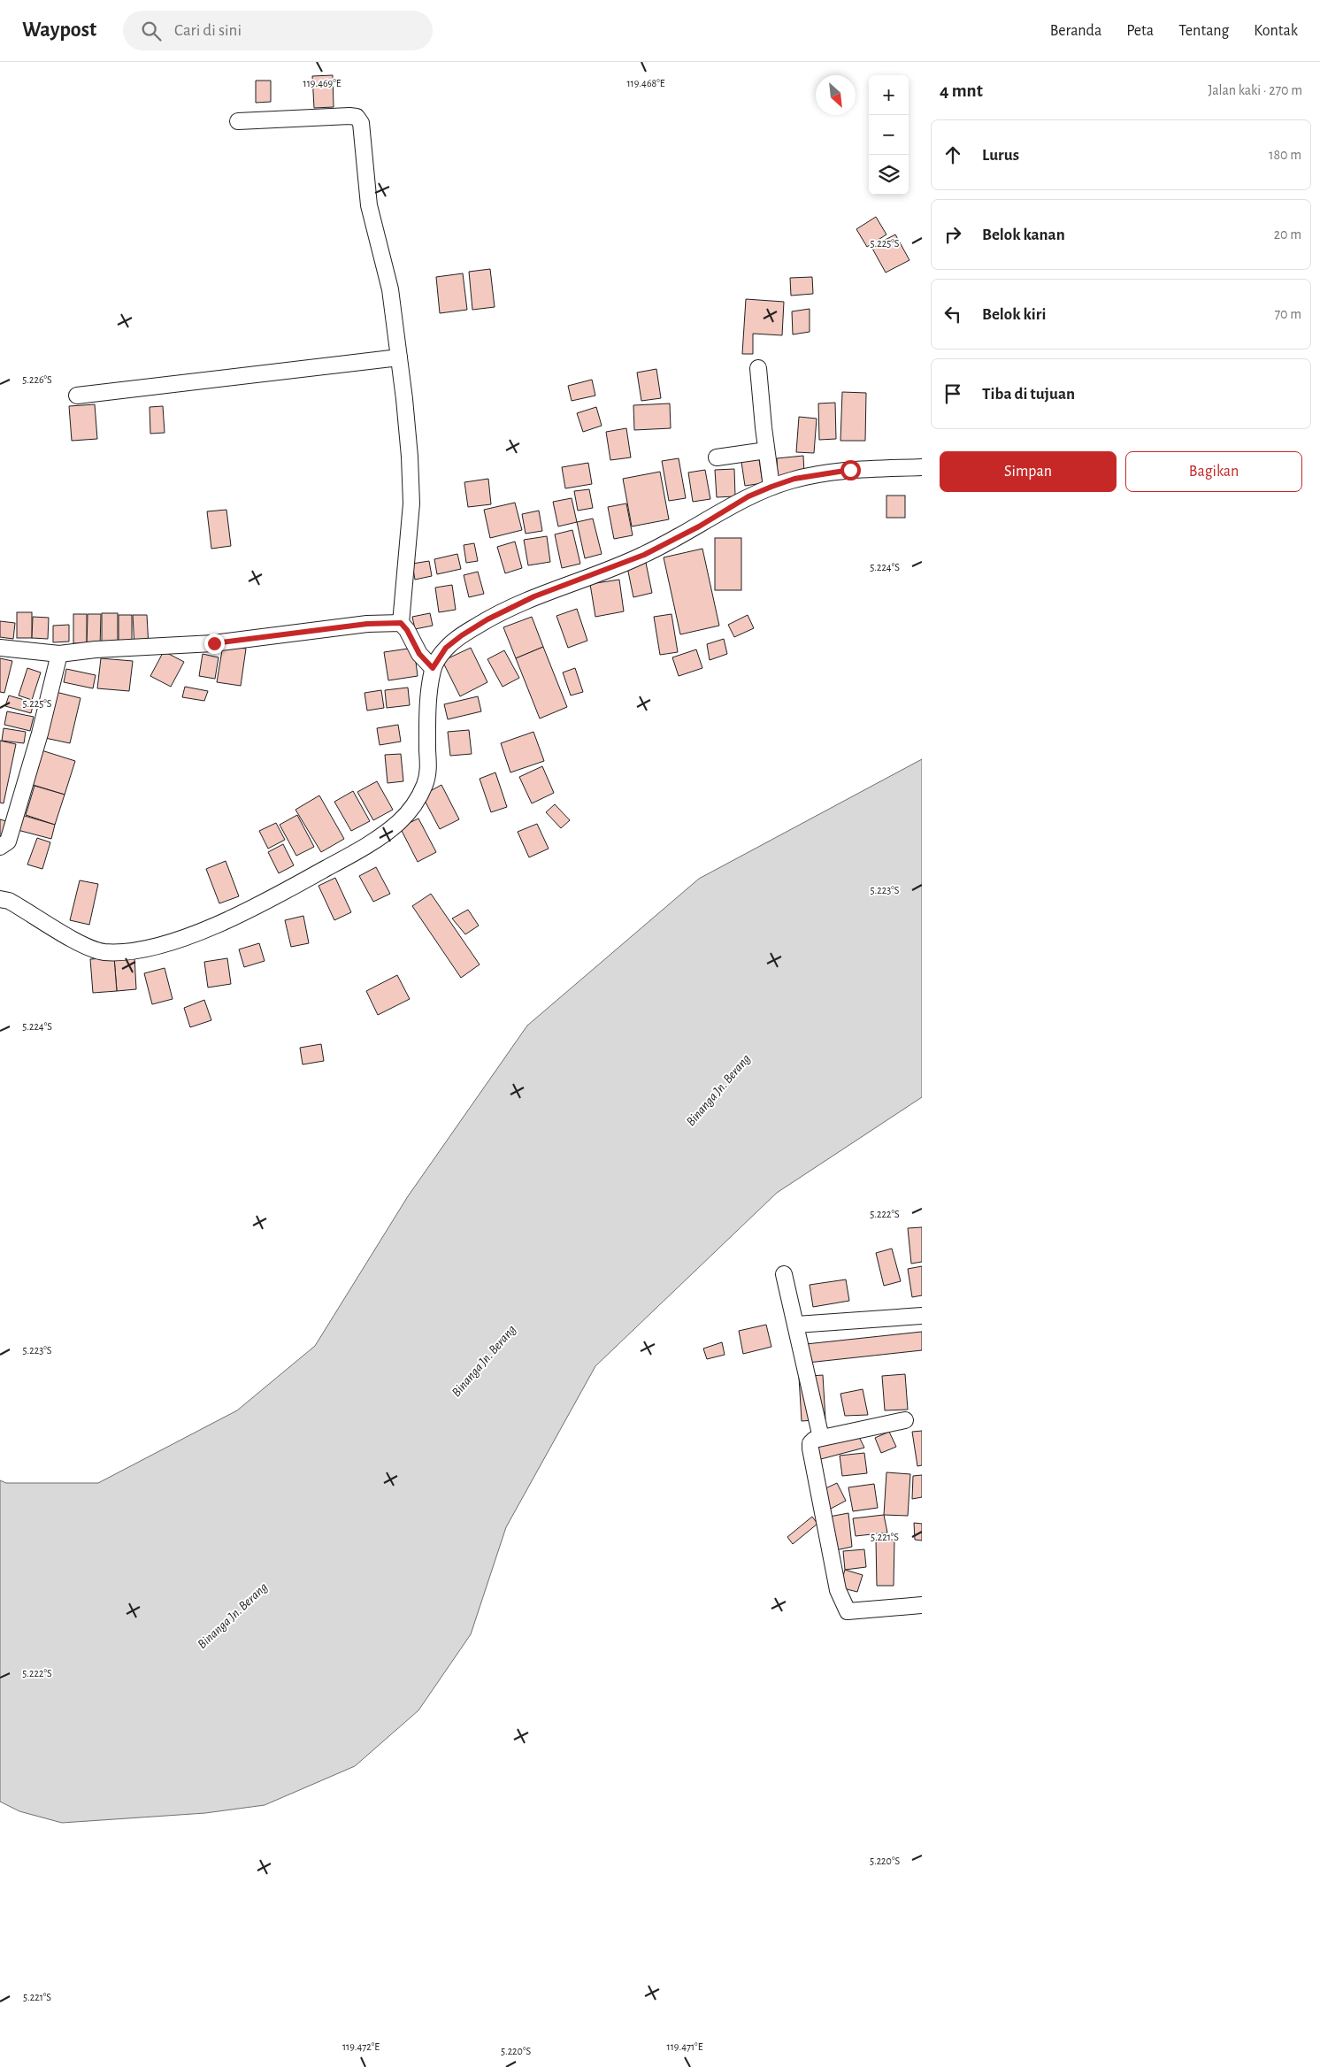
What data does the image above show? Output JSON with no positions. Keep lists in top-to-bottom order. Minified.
{"water":["Binanga Jn. Berang"],"north":"bottom right","page":{"header":"Waypost","search":"Cari di sini","nav":["Beranda","Peta","Tentang","Kontak"],"heading":["4 mnt","Jalan kaki · 270 m"],"map_buttons":["+","−"],"list":[["Lurus","180 m"],["Belok kanan","20 m"],["Belok kiri","70 m"],"Tiba di tujuan"],"buttons":["Simpan","Bagikan"]},"coordinates":["119.469°E","119.468°E","5.225°S","5.226°S","5.224°S","5.223°S","5.222°S","5.221°S","5.220°S","119.472°E","119.471°E"]}
